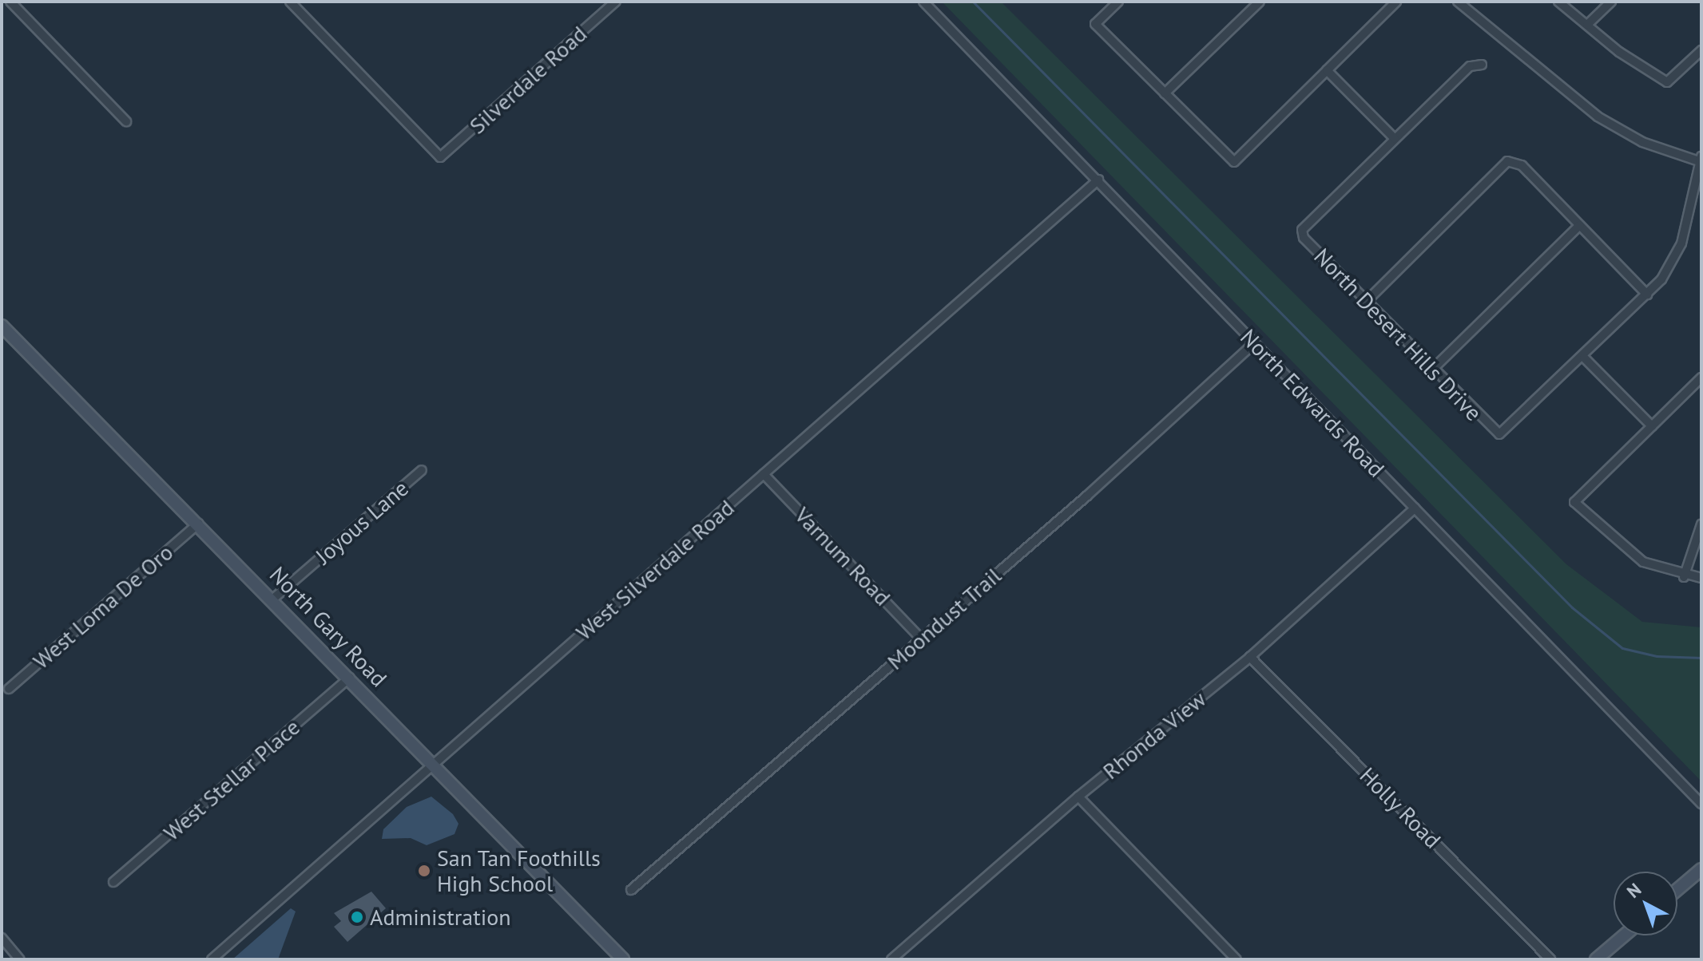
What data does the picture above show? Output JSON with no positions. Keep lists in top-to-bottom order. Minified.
{"streets":{"street":["Silverdale Road","North Desert Hills Drive","North Edwards Road","Joyous Lane","Varnum Road","West Silverdale Road","West Loma De Oro","Moondust Trail","North Gary Road","Rhonda View","West Stellar Place","Holly Road"]},"crossings":[["North Edwards Road","West Silverdale Road"],["North Edwards Road","Moondust Trail"],["North Edwards Road","Rhonda View"],["Joyous Lane","North Gary Road"],["Varnum Road","West Silverdale Road"],["Varnum Road","Moondust Trail"],["West Silverdale Road","North Gary Road"],["West Loma De Oro","North Gary Road"],["North Gary Road","West Stellar Place"],["Rhonda View","Holly Road"]],"places":["San Tan Foothills High School","Administration"],"north":"top left"}
